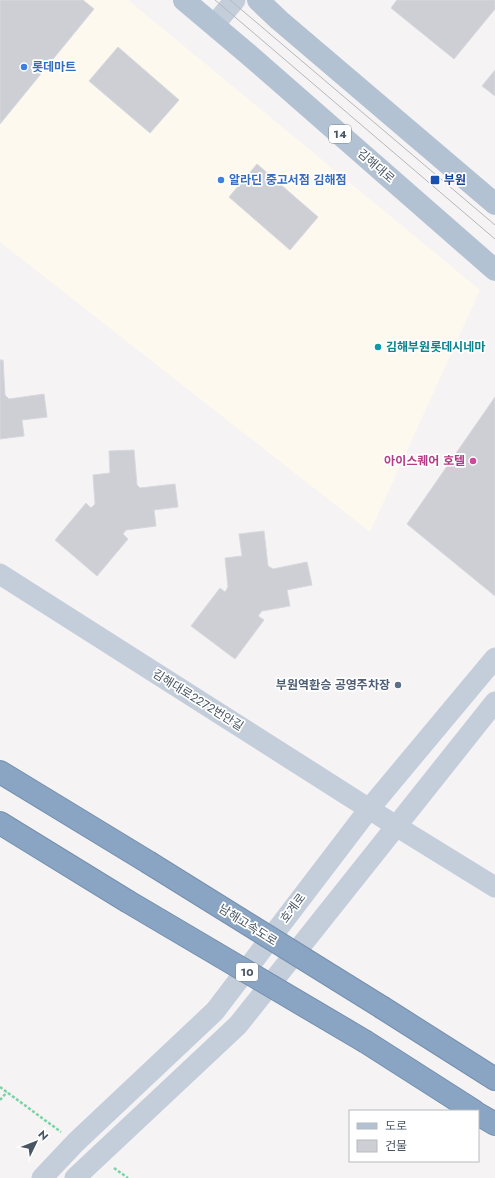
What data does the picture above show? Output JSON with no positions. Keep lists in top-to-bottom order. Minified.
{"streets":{"highway":["남해고속도로","10"],"main road":["14","김해대로","김해대로2272번안길","호계로"]},"crossings":[["김해대로2272번안길","호계로"]],"places":{"other":["롯데마트","알라딘 중고서점 김해점","김해부원롯데시네마","아이스퀘어 호텔","부원역환승 공영주차장"],"transit":["부원"]},"legend":["도로","건물"],"north":"top right"}
